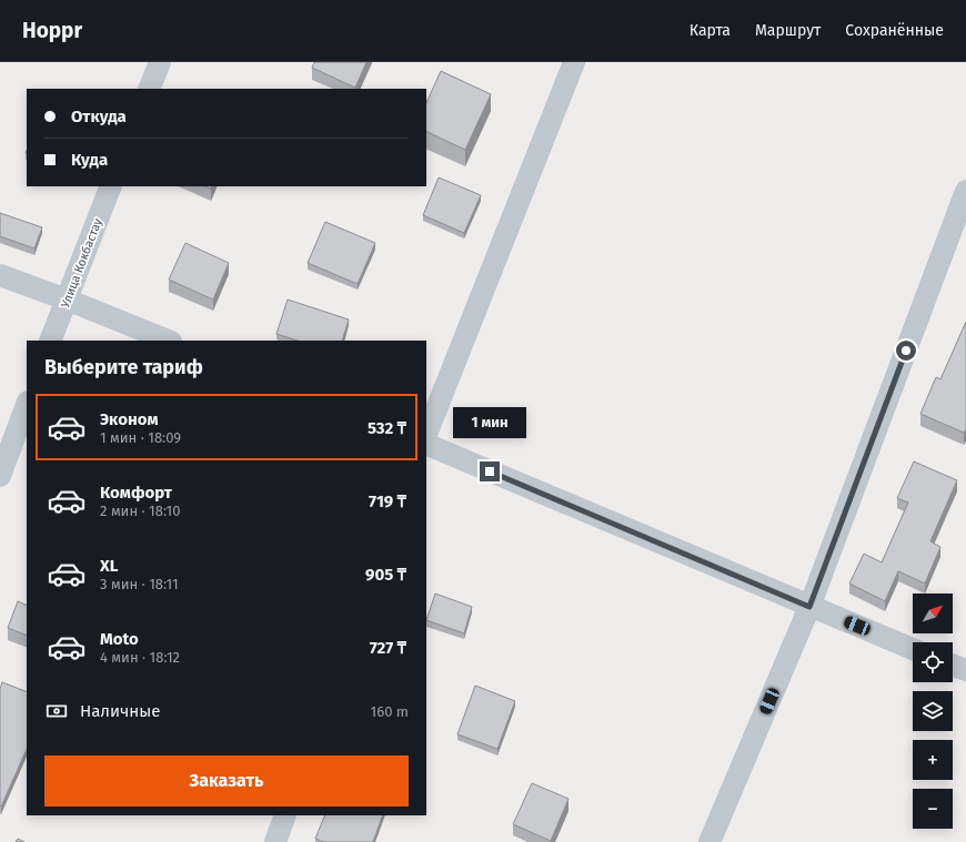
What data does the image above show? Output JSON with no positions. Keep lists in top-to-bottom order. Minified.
{"streets":{"street":["Улица Кокбастау"]},"north":"top right","page":{"header":"Hoppr","nav":["Карта","Маршрут","Сохранённые"],"banner":["Откуда","Куда"],"heading":"Выберите тариф","list":[{"name":"Эконом","note":"1 мин · 18:09","value":"532 ₸"},{"name":"Комфорт","note":"2 мин · 18:10","value":"719 ₸"},{"name":"XL","note":"3 мин · 18:11","value":"905 ₸"},{"name":"Moto","note":"4 мин · 18:12","value":"727 ₸"}],"bubble":"1 мин","map_buttons":["+","−"],"pay":["Наличные","160 m"],"buttons":"Заказать"}}
